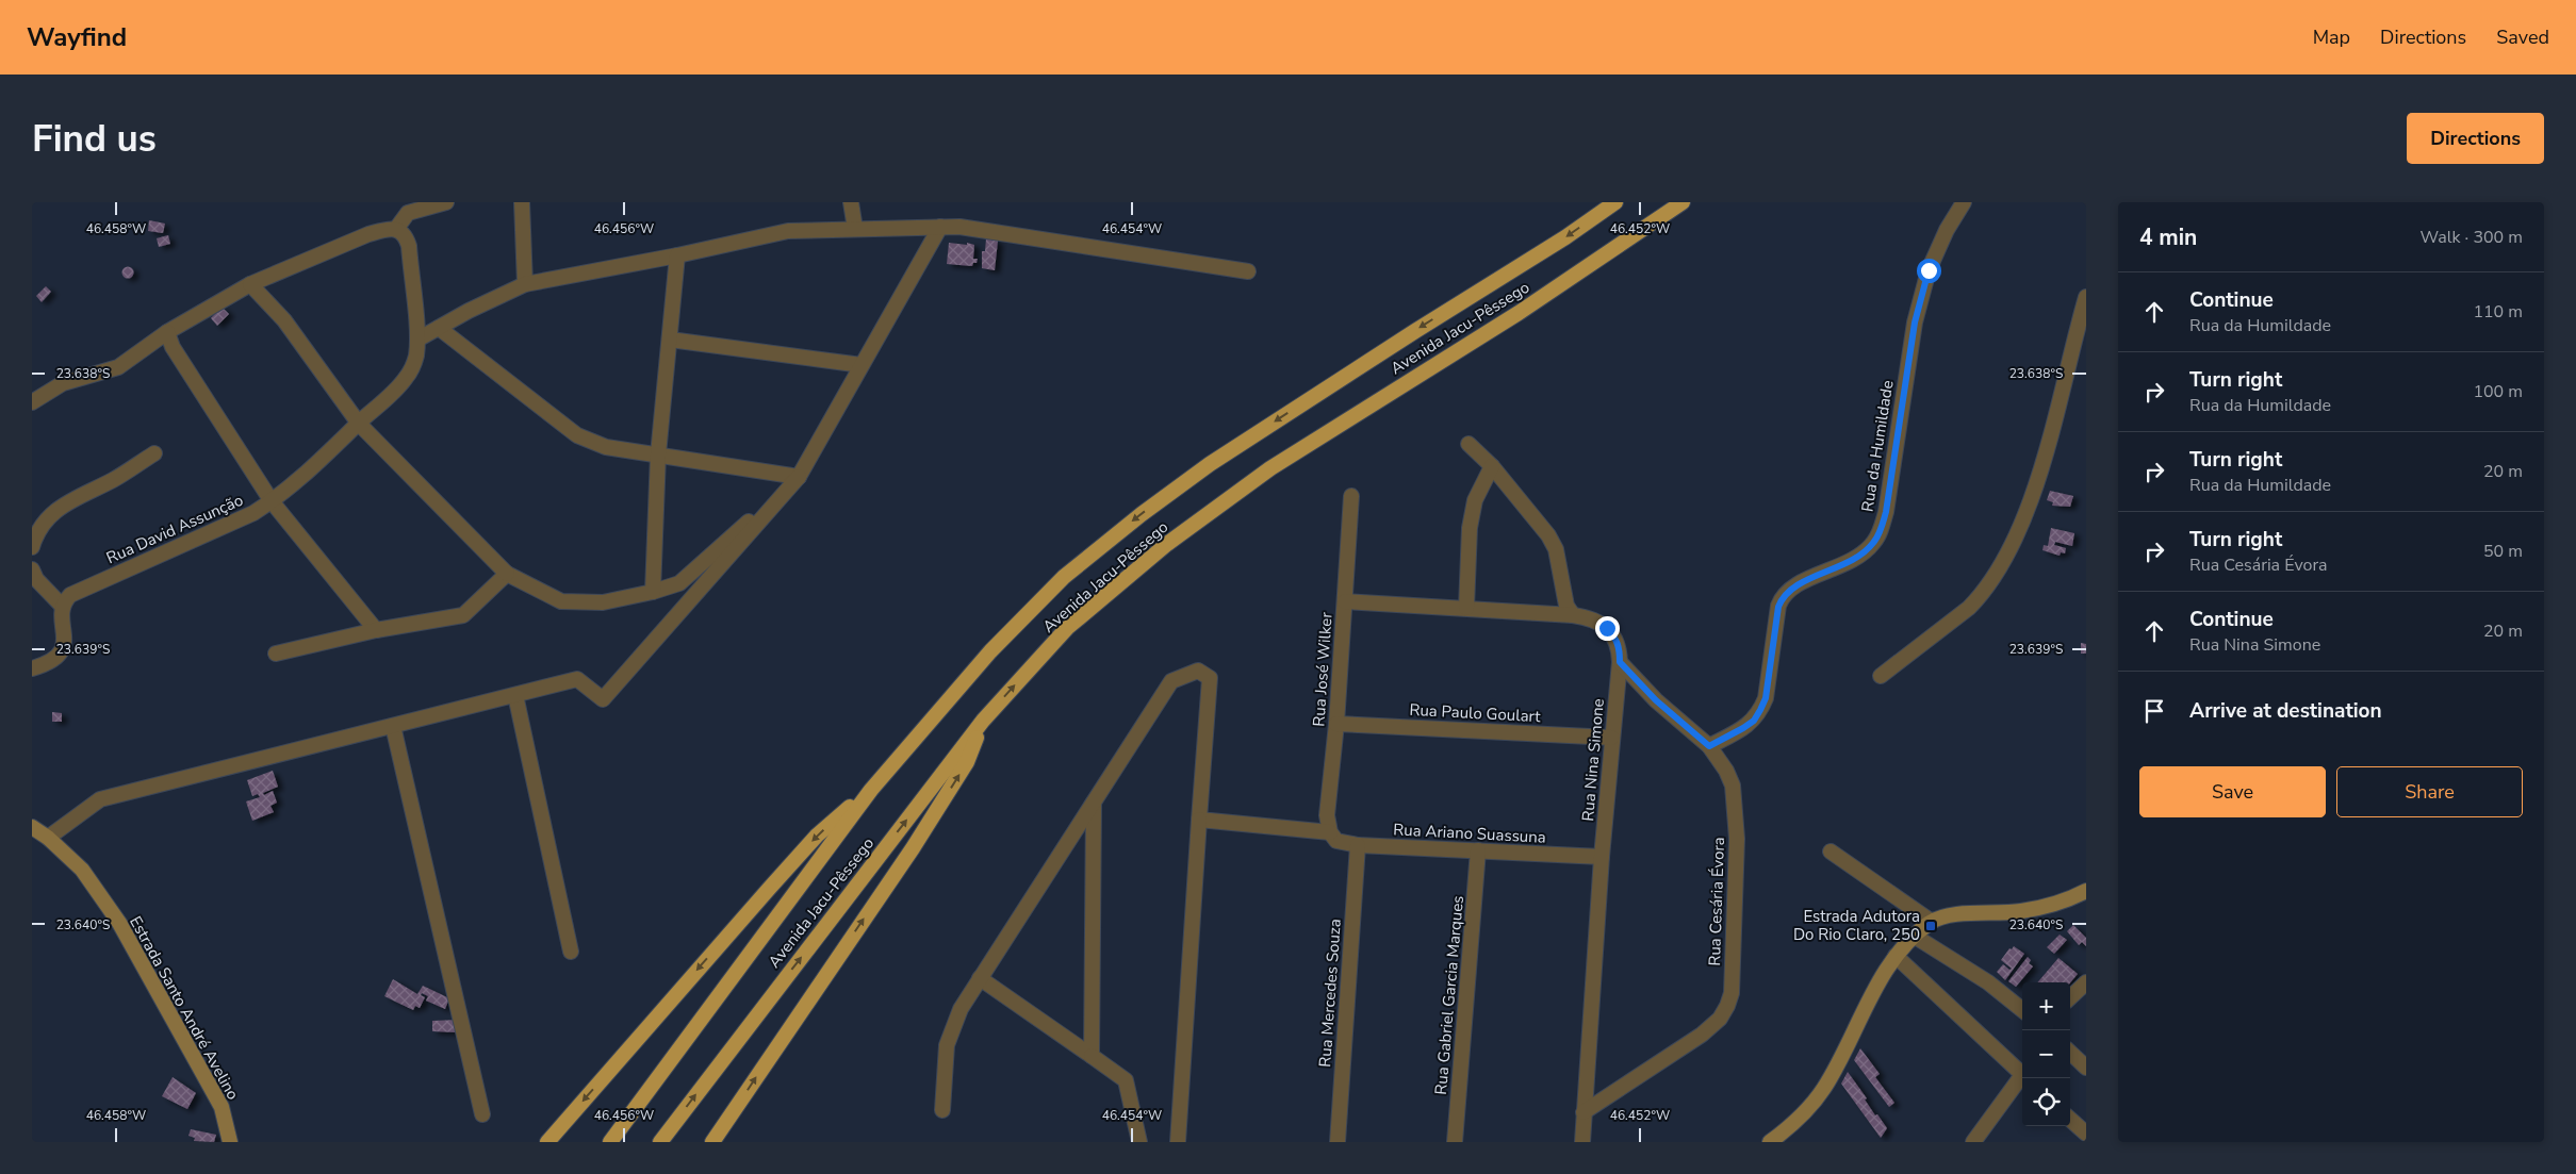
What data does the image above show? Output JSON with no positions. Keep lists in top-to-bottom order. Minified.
{"streets":{"highway":["Avenida Jacu-Pêssego"],"main road":["Estrada Santo André Avelino"],"street":["Rua da Humildade","Rua David Assunção","Rua José Wilker","Rua Paulo Goulart","Rua Nina Simone","Rua Ariano Suassuna","Rua Cesária Évora","Rua Mercedes Souza","Rua Gabriel Garcia Marques"]},"crossings":[["Rua da Humildade","Rua Cesária Évora"],["Rua José Wilker","Rua Paulo Goulart"],["Rua José Wilker","Rua Nina Simone"],["Rua José Wilker","Rua Ariano Suassuna"],["Rua Paulo Goulart","Rua Nina Simone"],["Rua Nina Simone","Rua Ariano Suassuna"],["Rua Nina Simone","Rua Cesária Évora"],["Rua Ariano Suassuna","Rua Mercedes Souza"],["Rua Ariano Suassuna","Rua Gabriel Garcia Marques"]],"places":{"transit":["Estrada Adutora Do Rio Claro, 250"]},"page":{"header":"Wayfind","nav":["Map","Directions","Saved"],"buttons":["Directions",["Save","Share"]],"title":"Find us","heading":["4 min","Walk · 300 m"],"list":[["Continue","Rua da Humildade","110 m"],["Turn right","Rua da Humildade","100 m"],["Turn right","Rua da Humildade","20 m"],["Turn right","Rua Cesária Évora","50 m"],["Continue","Rua Nina Simone","20 m"],"Arrive at destination"],"map_buttons":["+","−"]},"coordinates":["46.458°W","46.456°W","46.454°W","46.452°W","23.638°S","23.639°S","23.640°S"]}
